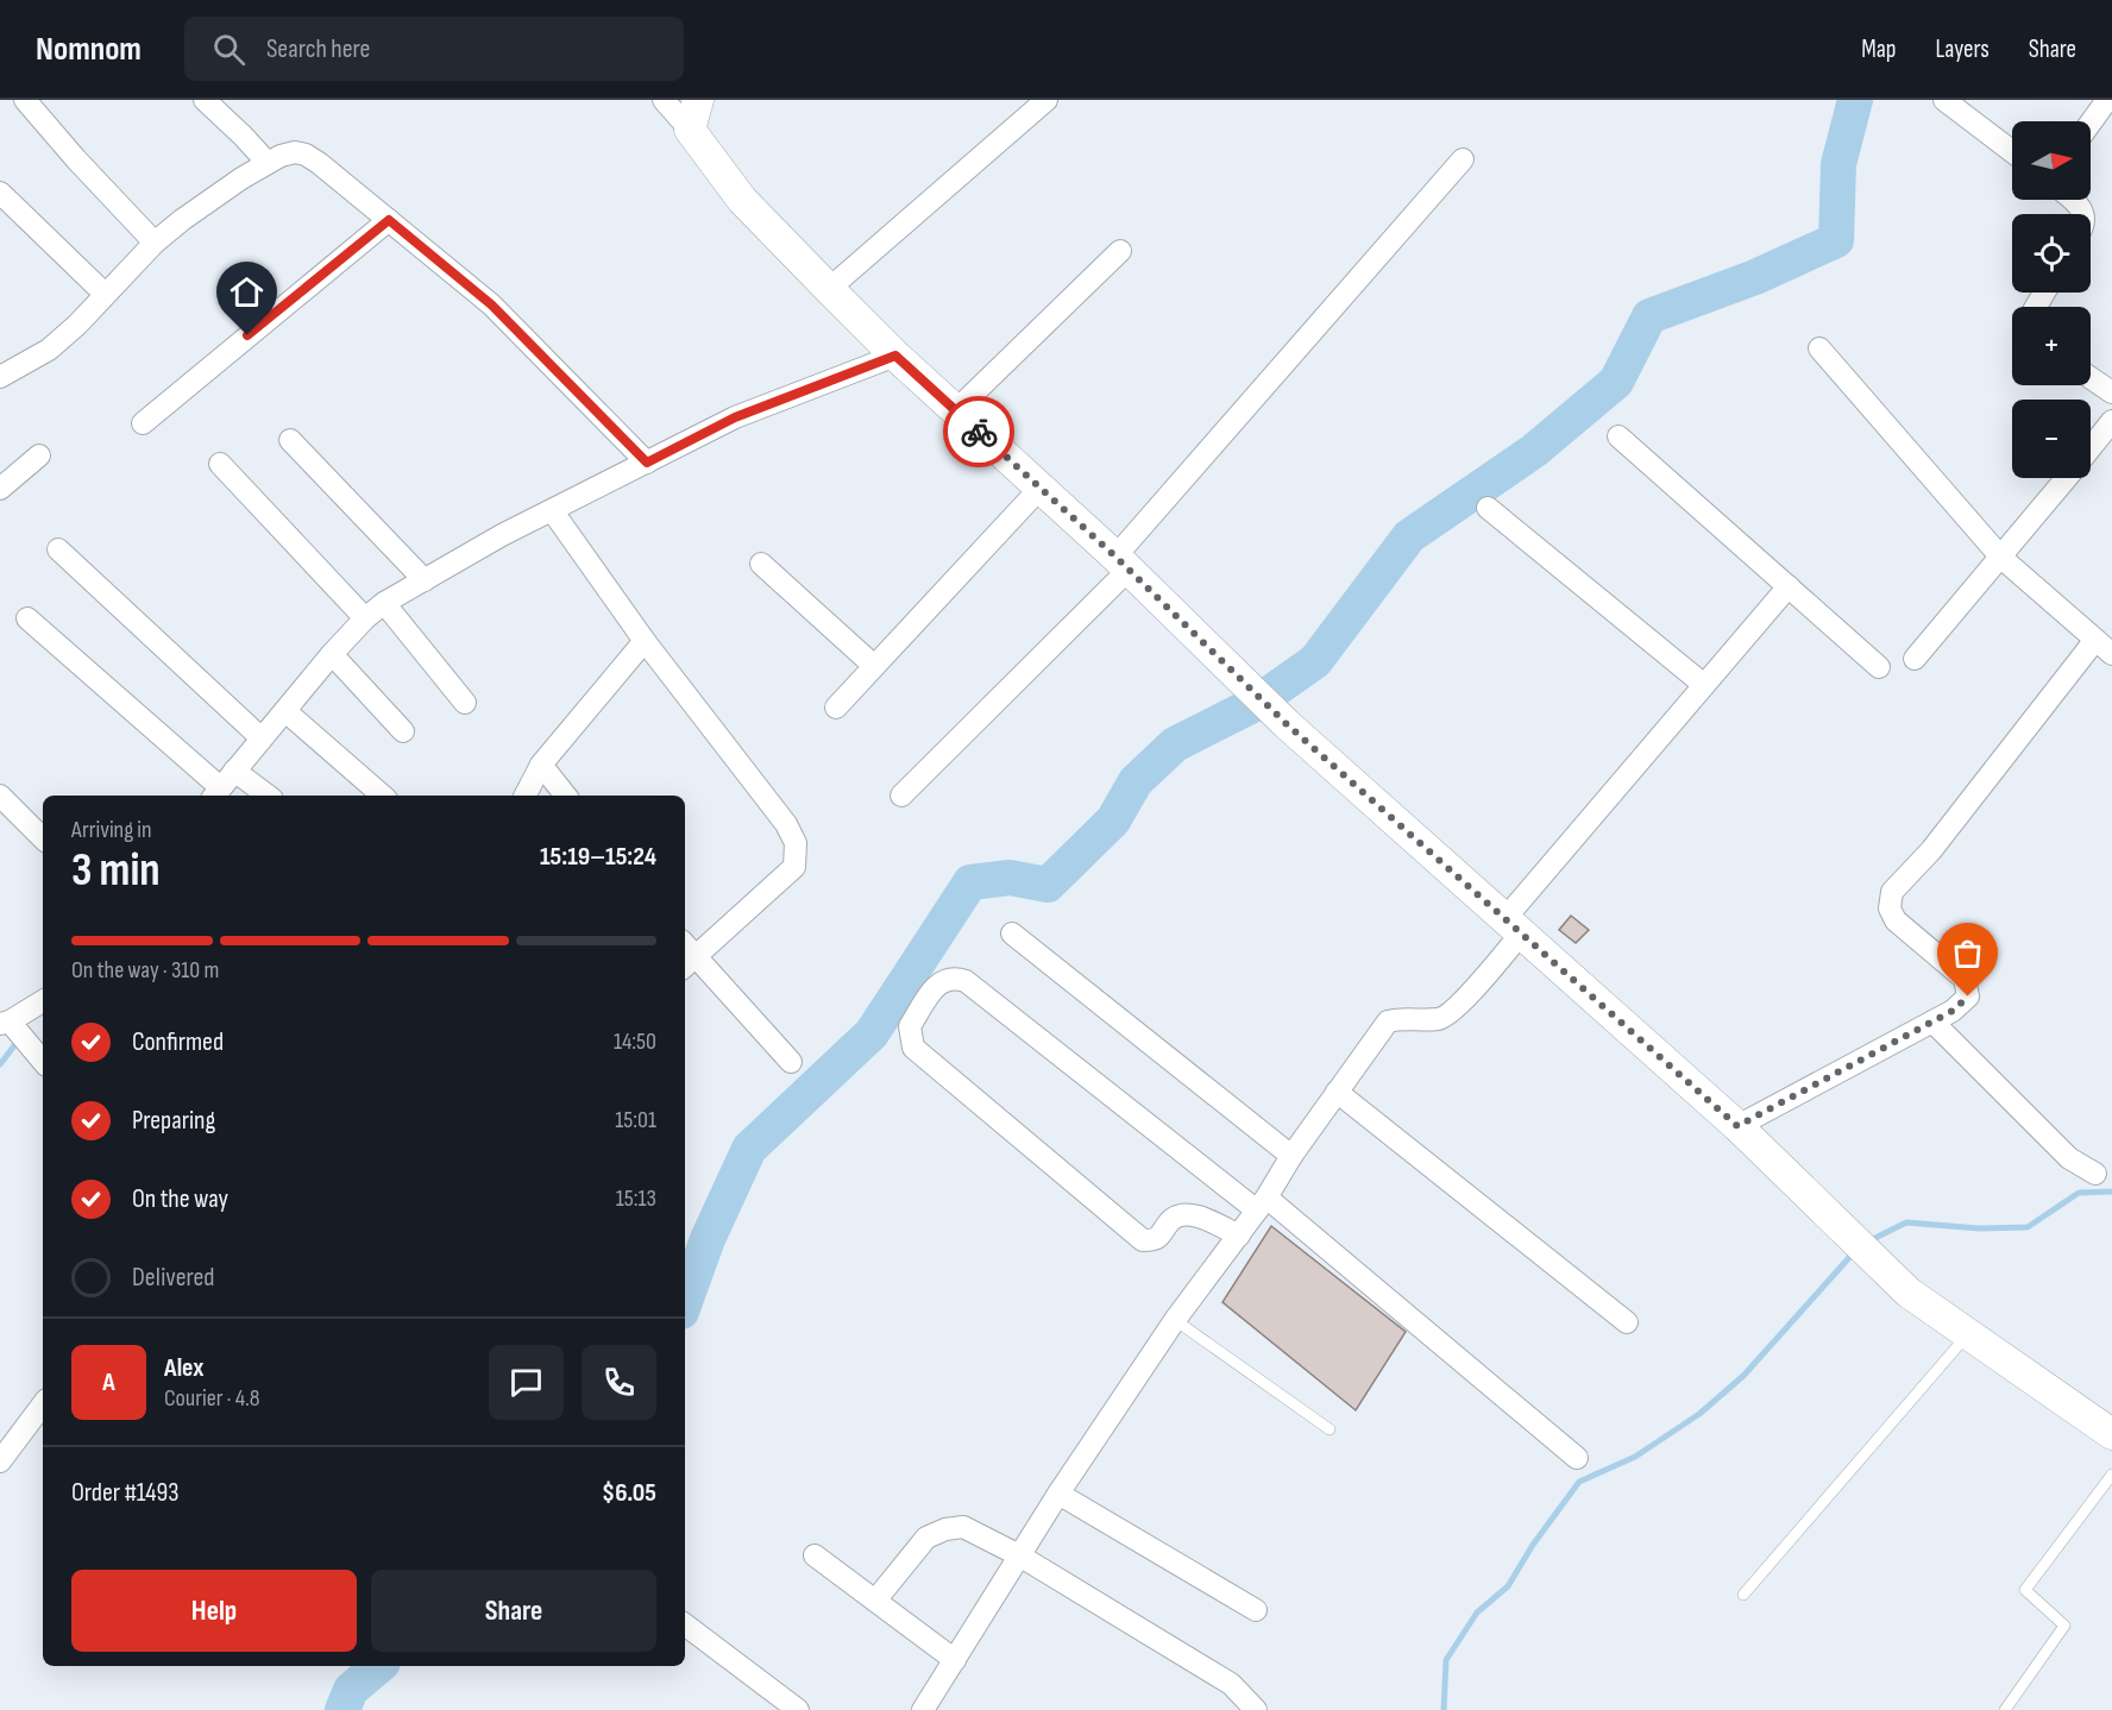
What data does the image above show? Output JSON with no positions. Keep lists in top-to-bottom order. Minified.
{"north":"right","page":{"header":"Nomnom","search":"Search here","nav":["Map","Layers","Share"],"map_buttons":["+","−"],"heading":["3 min","Arriving in","15:19–15:24"],"panel":["Alex","Courier · 4.8","Order #1493","$6.05"],"bar":"On the way · 310 m","list":[["Confirmed","14:50"],["Preparing","15:01"],["On the way","15:13"],"Delivered"],"round":"A","buttons":["Help","Share"]}}
